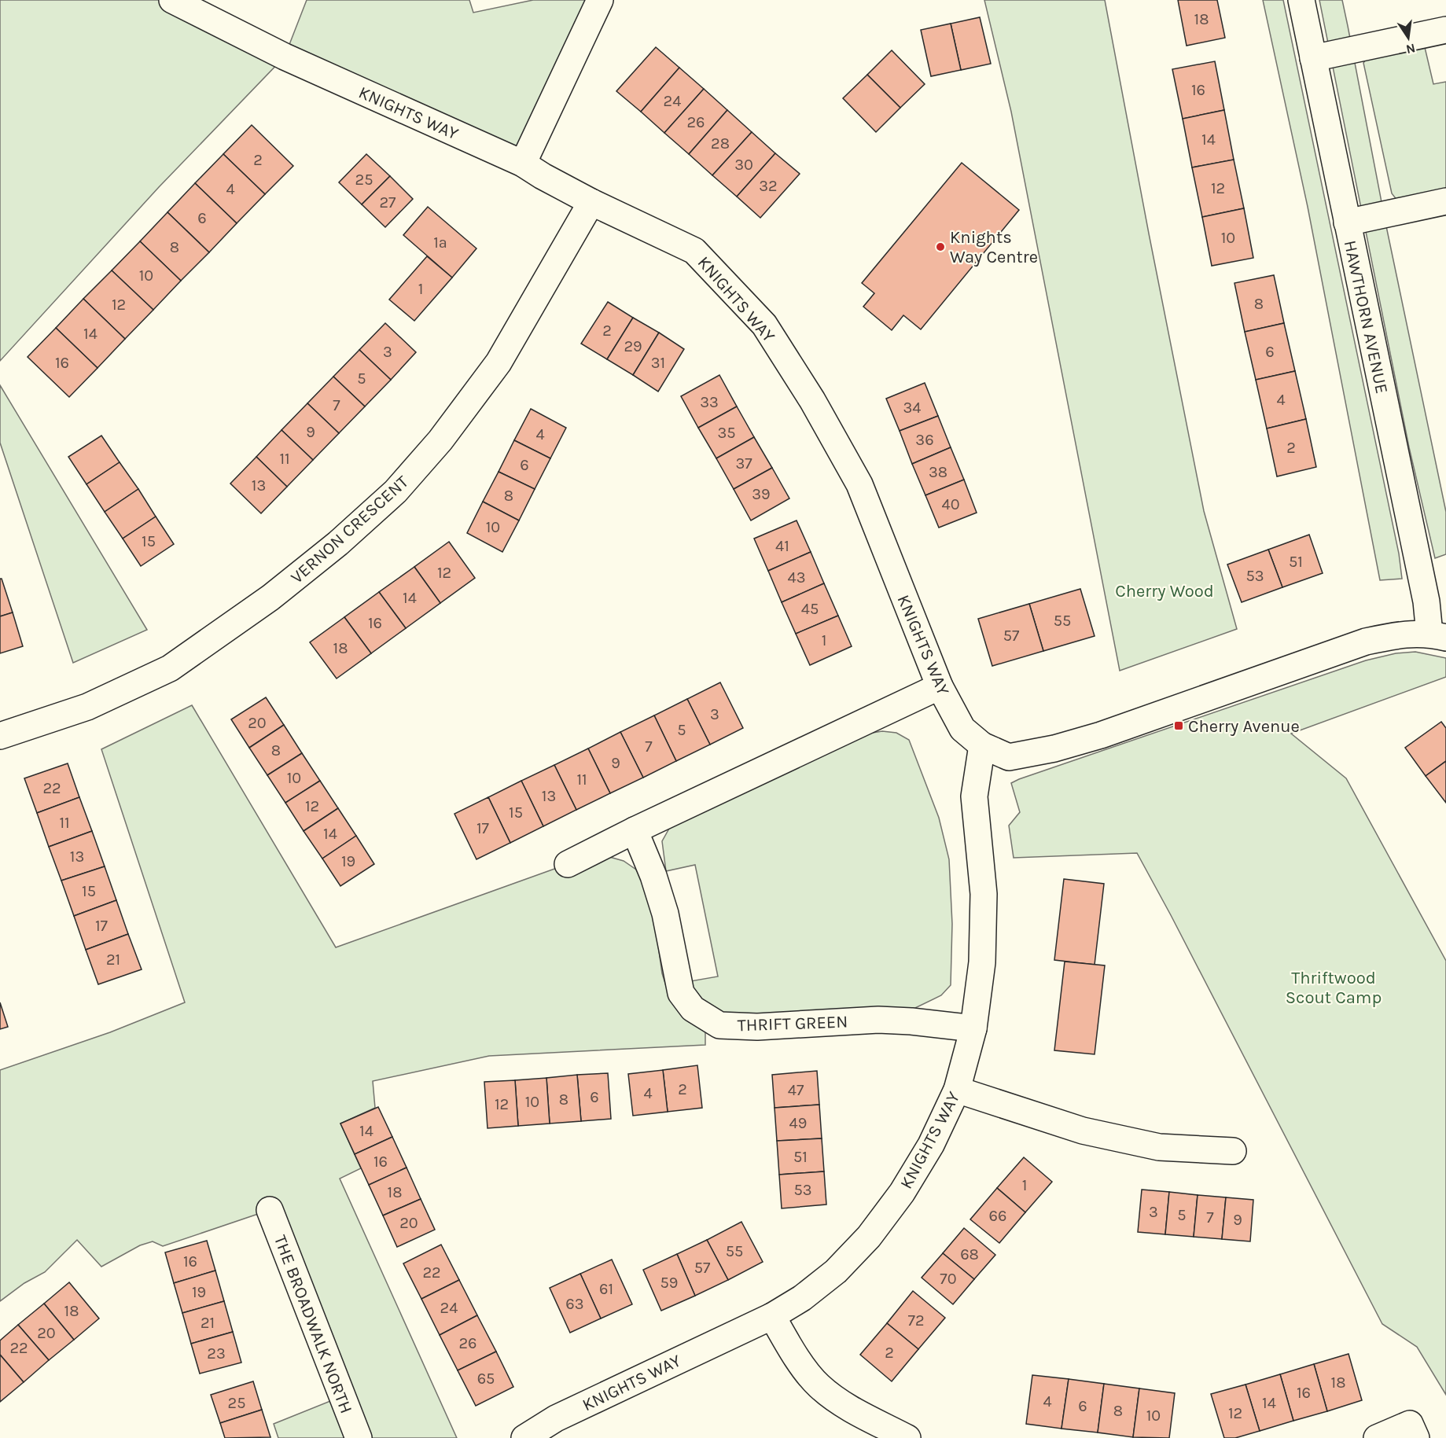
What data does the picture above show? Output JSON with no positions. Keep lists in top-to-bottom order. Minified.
{"streets":{"street":["KNIGHTS WAY","HAWTHORN AVENUE","VERNON CRESCENT","THRIFT GREEN","THE BROADWALK NORTH"]},"crossings":[["KNIGHTS WAY","VERNON CRESCENT"],["KNIGHTS WAY","THRIFT GREEN"]],"parks":["Cherry Wood","Thriftwood Scout Camp"],"places":{"other":["Knights Way Centre"],"transit":["Cherry Avenue"]},"house_numbers":["18","16","24","26","14","28","2","30","25","32","12","4","27","6","10","1a","8","10","1","8","12","2","14","29","3","6","16","31","5","4","33","7","34","9","35","4","36","2","11","37","6","38","13","39","8","40","10","15","41","51","12","53","43","14","45","55","16","57","1","18","3","20","5","7","8","9","10","11","22","13","12","15","11","17","14","13","19","15","17","21","2","47","4","6","8","10","12","49","14","51","16","1","53","18","3","5","66","7","9","20","55","68","16","57","22","70","59","61","19","63","24","18","72","21","20","26","22","2","23","65","18","16","4","25","14","6","8","12","10"],"north":"bottom"}
